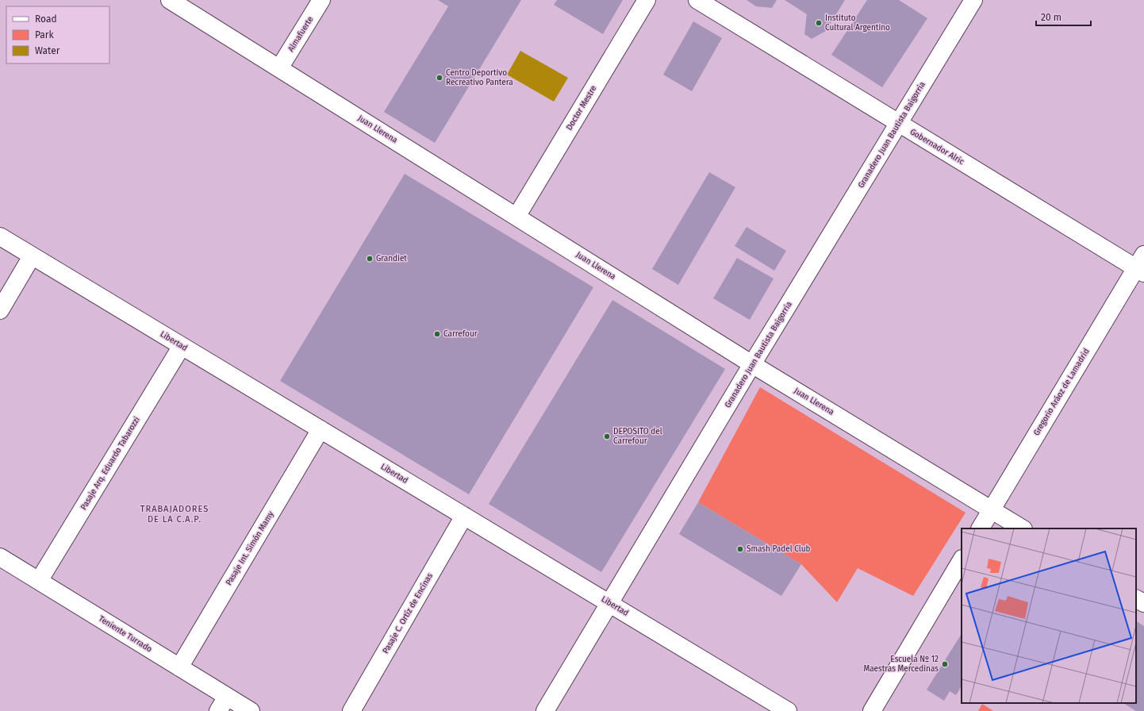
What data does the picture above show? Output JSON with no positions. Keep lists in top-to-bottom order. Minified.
{"streets":{"street":["Almafuerte","Doctor Mestre","Juan Llerena","Granadero Juan Bautista Baigorria","Gobernador Alric","Libertad","Gregorio Aráoz de Lamadrid","Pasaje Arq. Eduardo Tabarozzi","Pasaje Int. Simón Mamy","Pasaje C. Ortíz de Encínas","Teniente Turrado"]},"crossings":[["Almafuerte","Juan Llerena"],["Doctor Mestre","Juan Llerena"],["Juan Llerena","Granadero Juan Bautista Baigorria"],["Juan Llerena","Gregorio Aráoz de Lamadrid"],["Granadero Juan Bautista Baigorria","Gobernador Alric"],["Granadero Juan Bautista Baigorria","Libertad"],["Gobernador Alric","Gregorio Aráoz de Lamadrid"],["Libertad","Pasaje Arq. Eduardo Tabarozzi"],["Libertad","Pasaje Int. Simón Mamy"],["Libertad","Pasaje C. Ortíz de Encínas"],["Pasaje Arq. Eduardo Tabarozzi","Teniente Turrado"],["Pasaje Int. Simón Mamy","Teniente Turrado"]],"districts":["TRABAJADORES DE LA C.A.P."],"places":["Instituto Cultural Argentino","Centro Deportivo Recreativo Pantera","Grandiet","Carrefour","DEPOSITO del Carrefour","Smash Padel Club","Escuela Nº 12 Maestras Mercedinas"],"legend":["Road","Park","Water"],"scale_bar":"20 m"}
